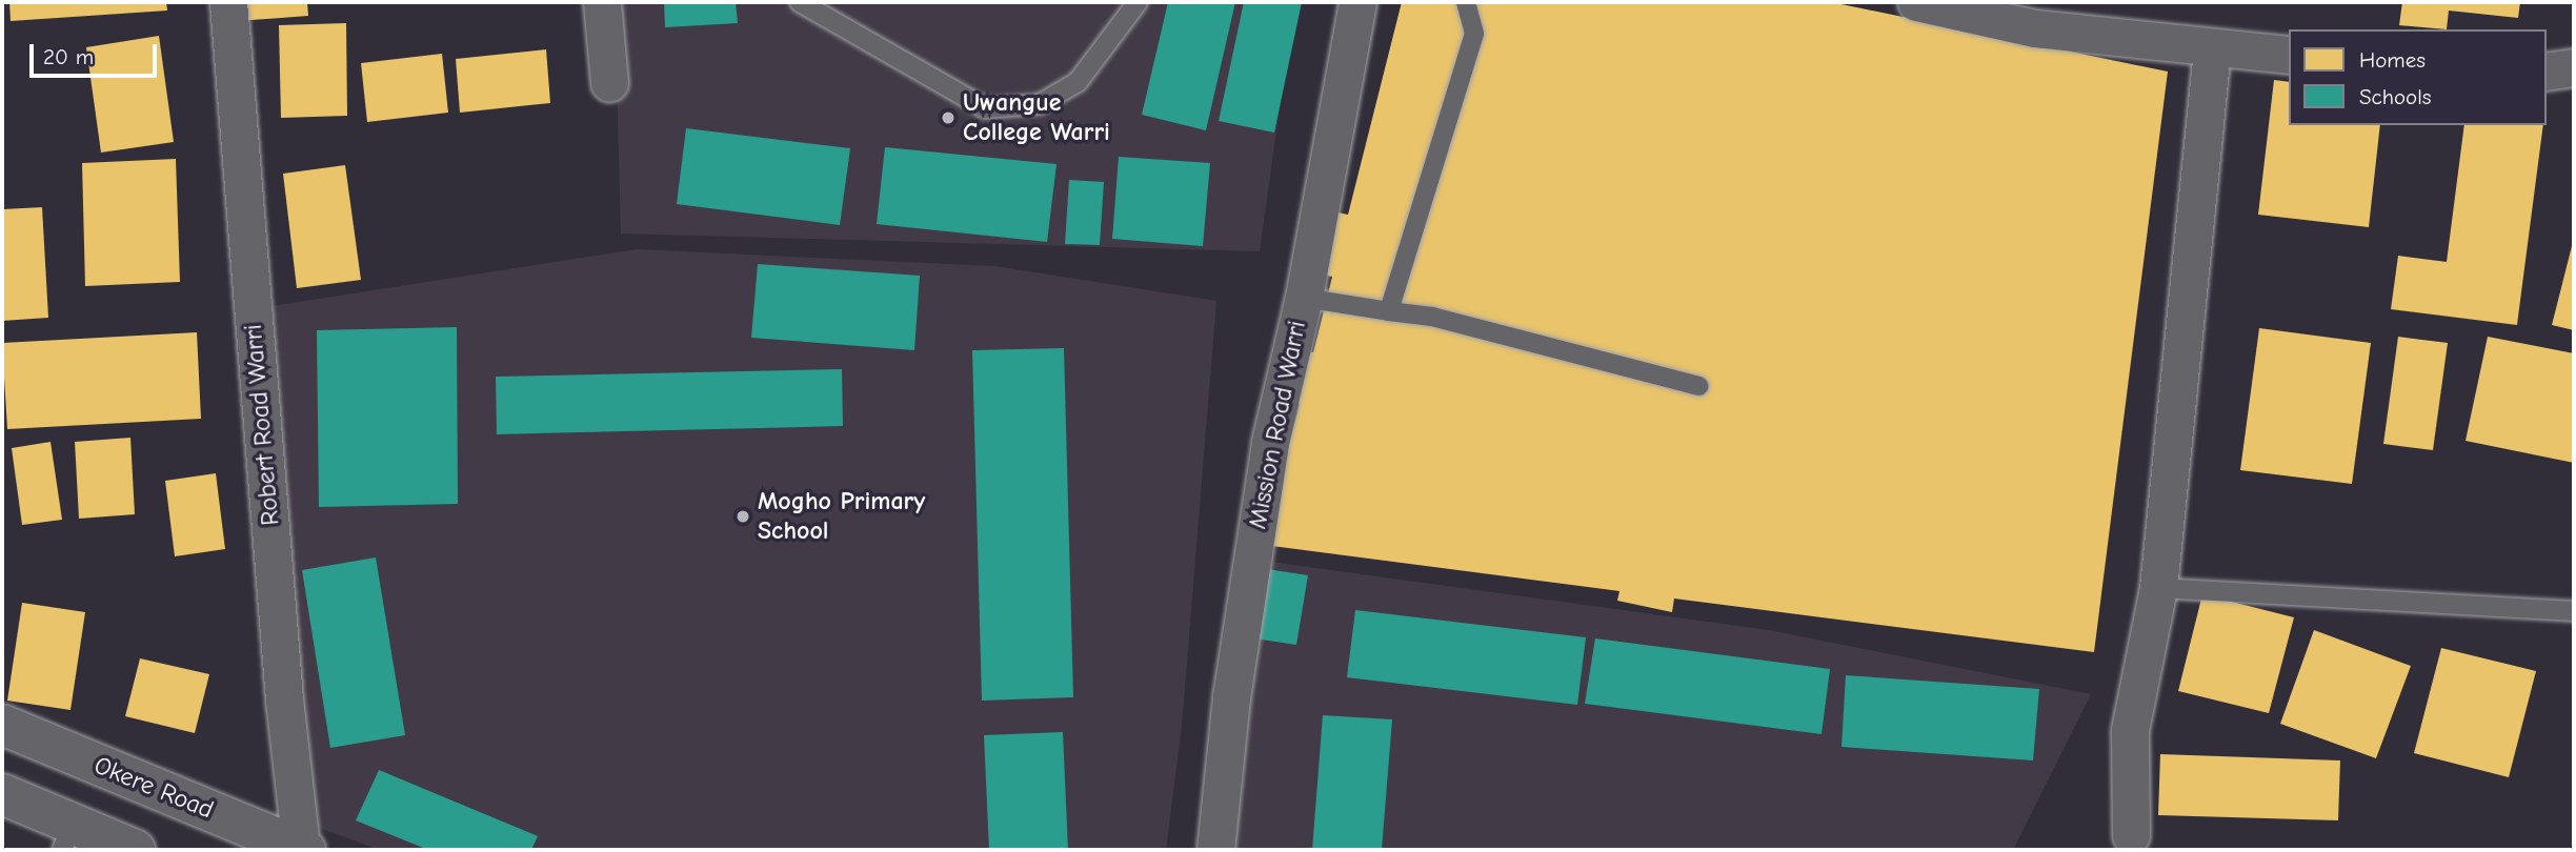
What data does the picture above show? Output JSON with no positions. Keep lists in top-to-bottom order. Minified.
{"streets":{"main road":["Okere Road"],"street":["Robert Road Warri","Mission Road Warri"]},"crossings":[["Robert Road Warri","Okere Road"]],"places":["Uwangue College Warri","Mogho Primary School"],"legend":["Homes","Schools"],"scale_bar":"20 m"}
